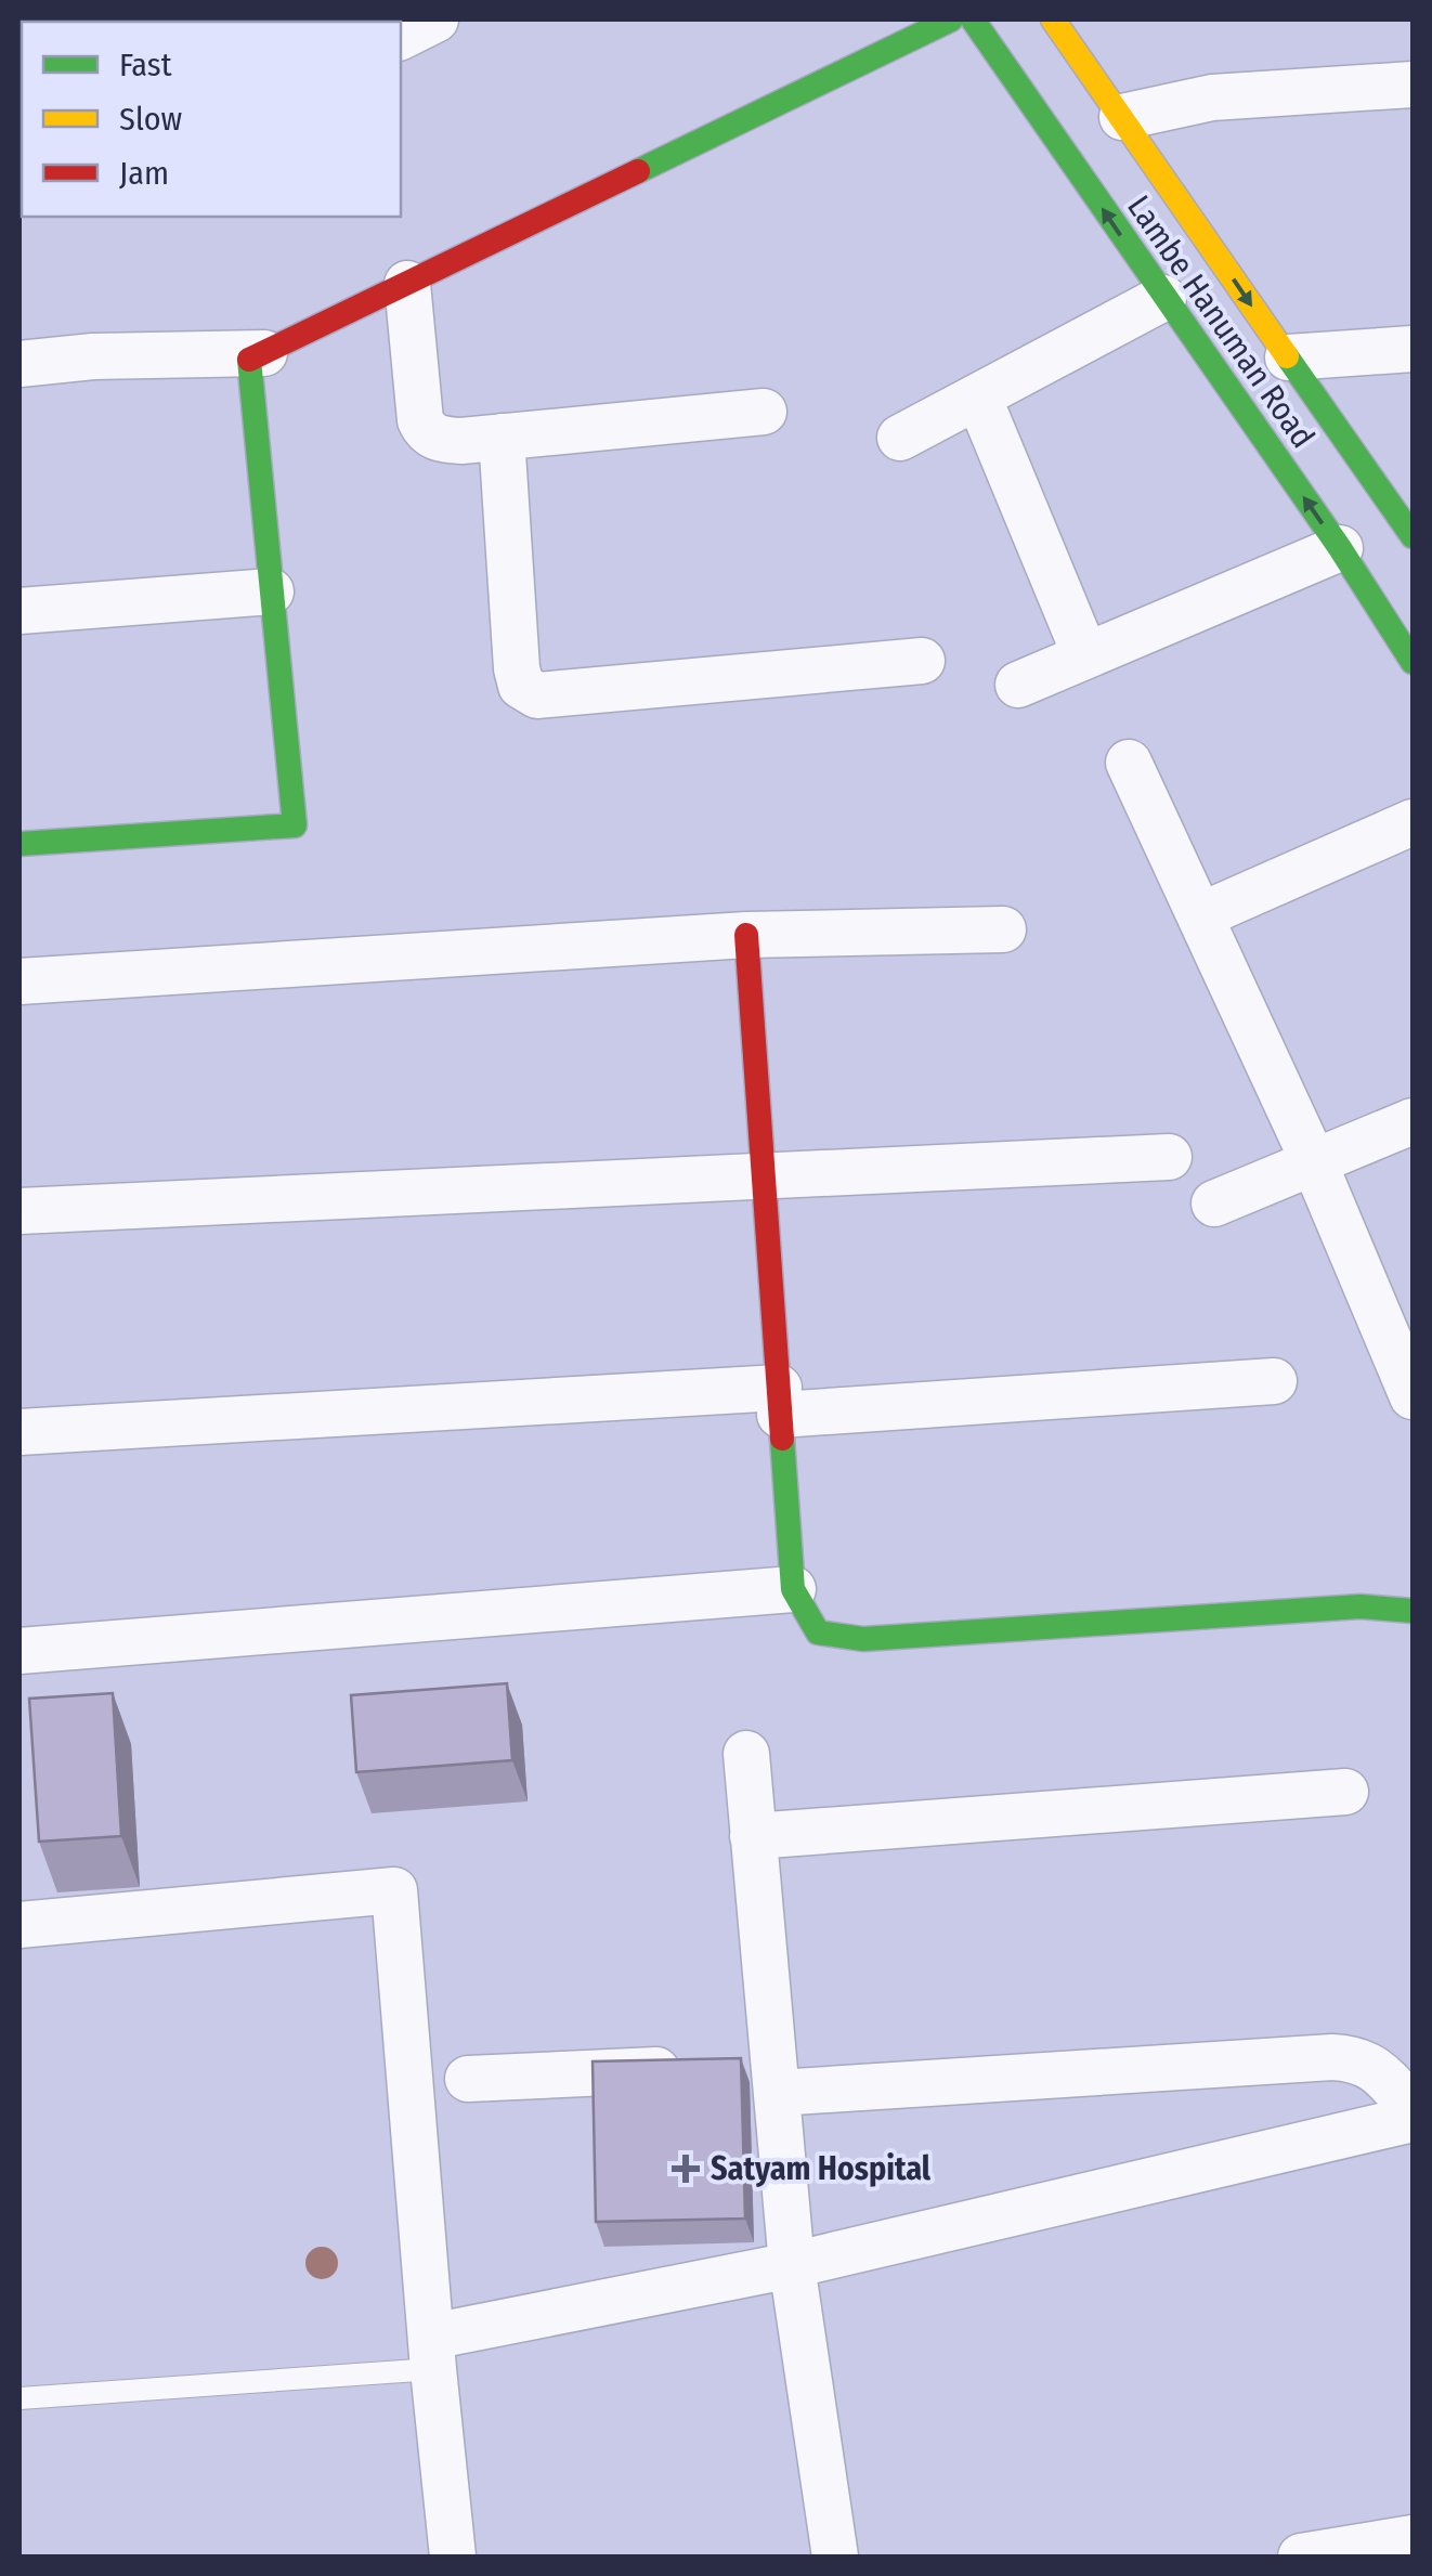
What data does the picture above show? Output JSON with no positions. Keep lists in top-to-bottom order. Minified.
{"streets":{"street":["Lambe Hanuman Road"]},"places":{"health":["Satyam Hospital"]},"legend":["Fast","Slow","Jam"]}
